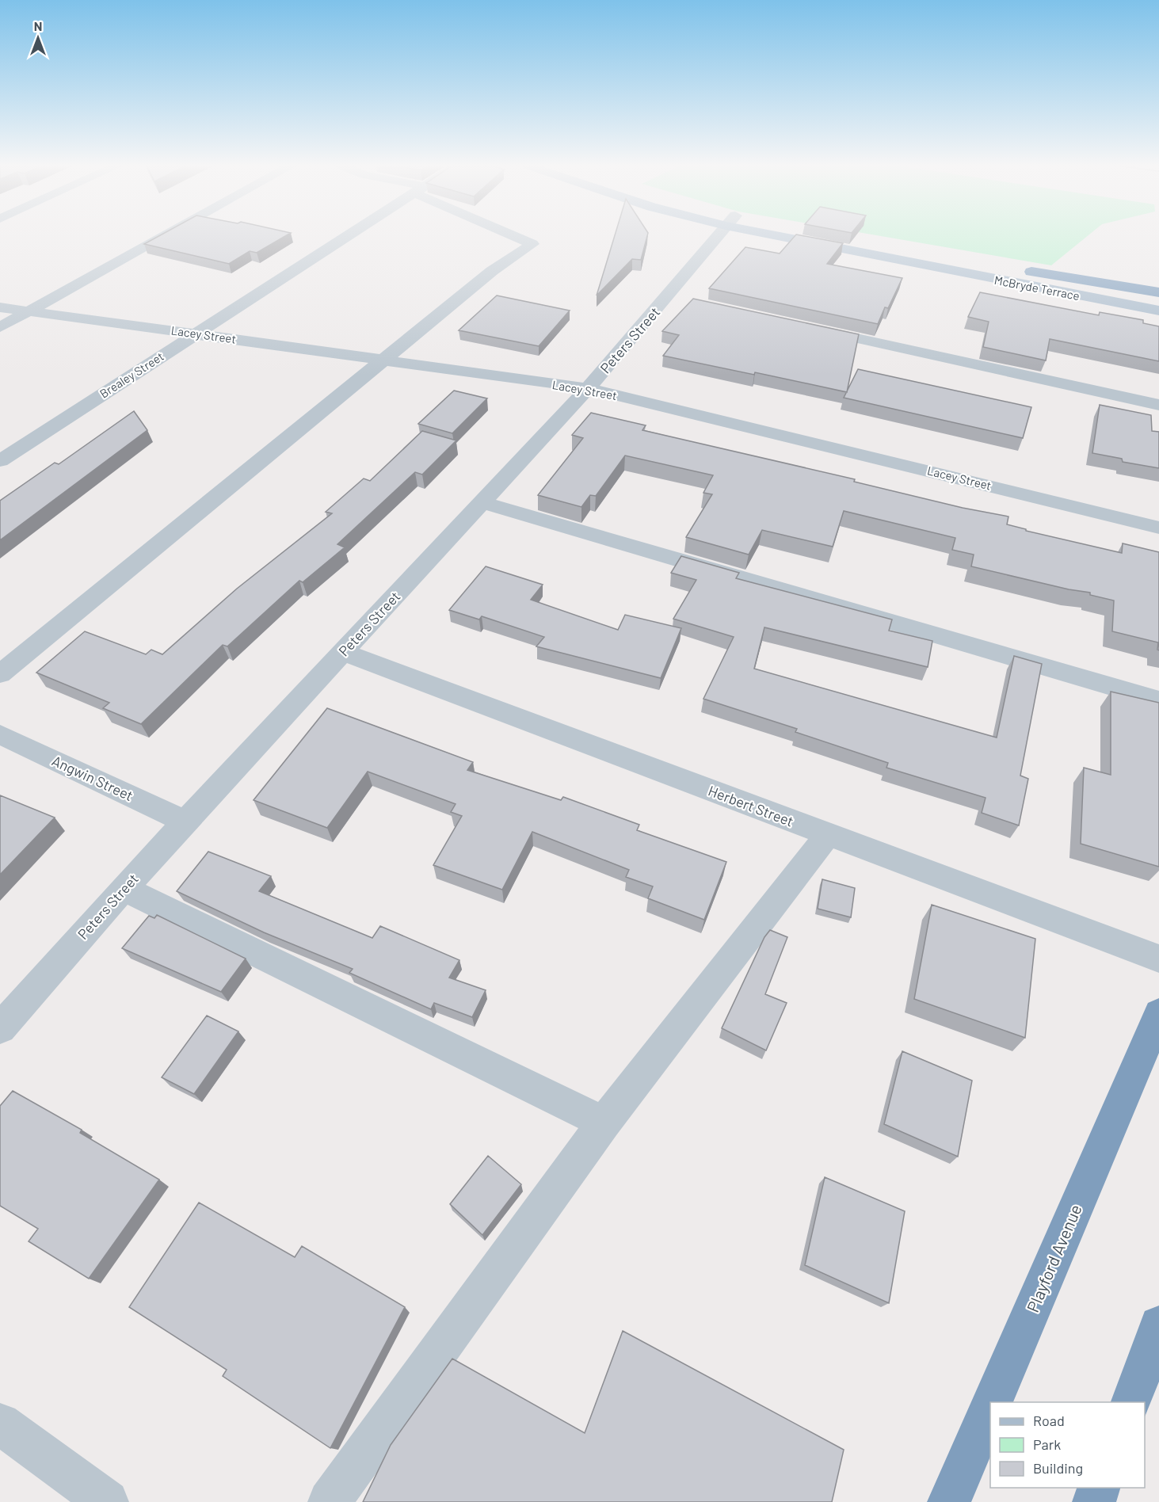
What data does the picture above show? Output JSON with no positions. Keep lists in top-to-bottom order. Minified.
{"streets":{"highway":["Playford Avenue"],"main road":["McBryde Terrace"],"street":["Lacey Street","Peters Street","Brealey Street","Angwin Street","Herbert Street"]},"crossings":[["Lacey Street","Peters Street"],["Lacey Street","Brealey Street"],["Peters Street","Angwin Street"],["Peters Street","Herbert Street"]],"legend":["Road","Park","Building"],"north":"top"}
